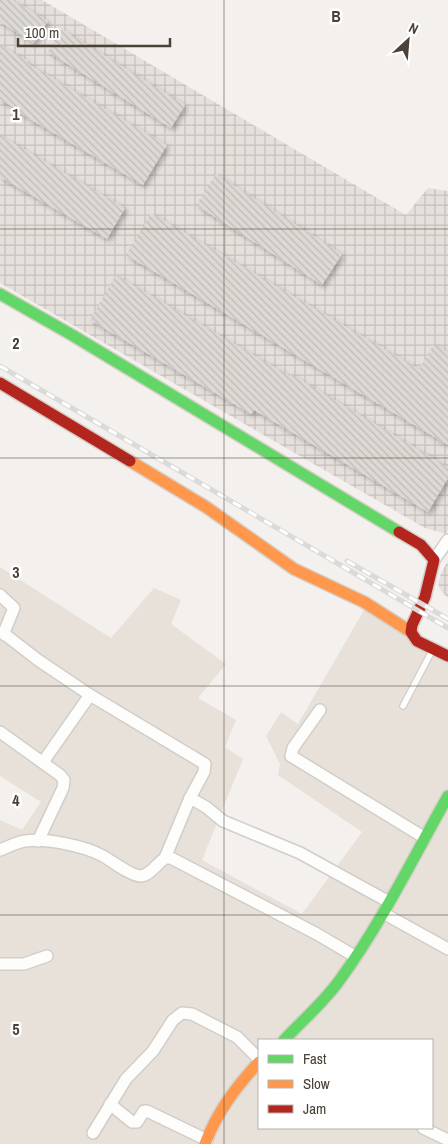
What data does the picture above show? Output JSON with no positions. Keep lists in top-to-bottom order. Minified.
{"legend":["Fast","Slow","Jam"],"scale_bar":"100 m","north":"top right","grid":{"columns":["B"],"rows":["1","2","3","4","5"]}}
